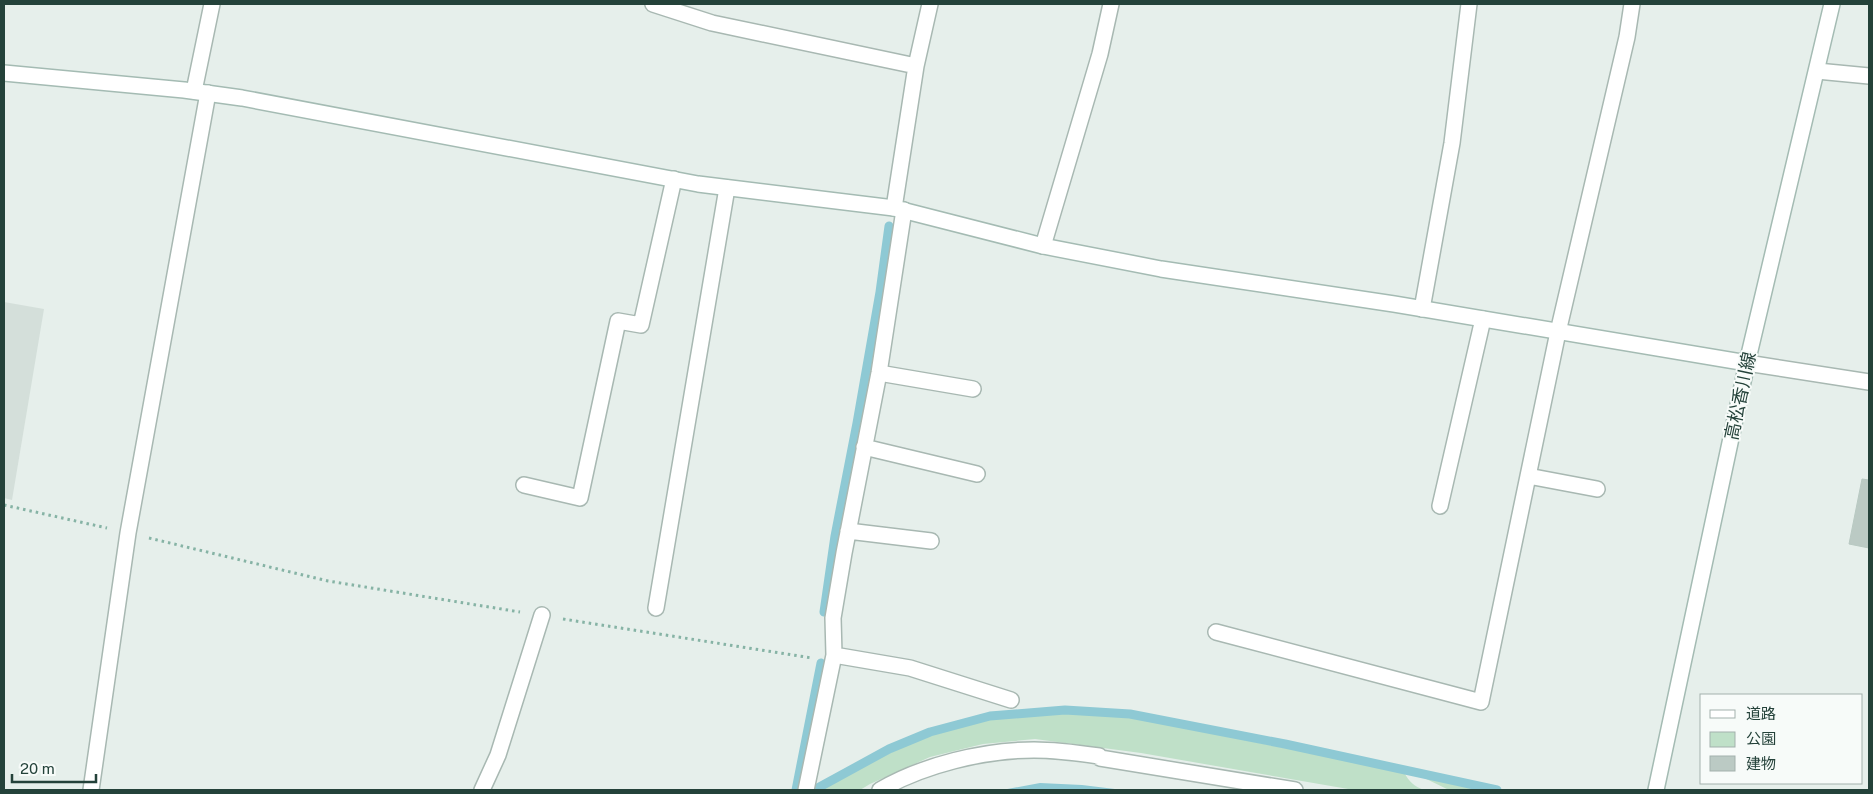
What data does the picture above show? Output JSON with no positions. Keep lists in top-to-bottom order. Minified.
{"streets":{"street":["高松香川線"]},"legend":["道路","公園","建物"],"scale_bar":"20 m"}
